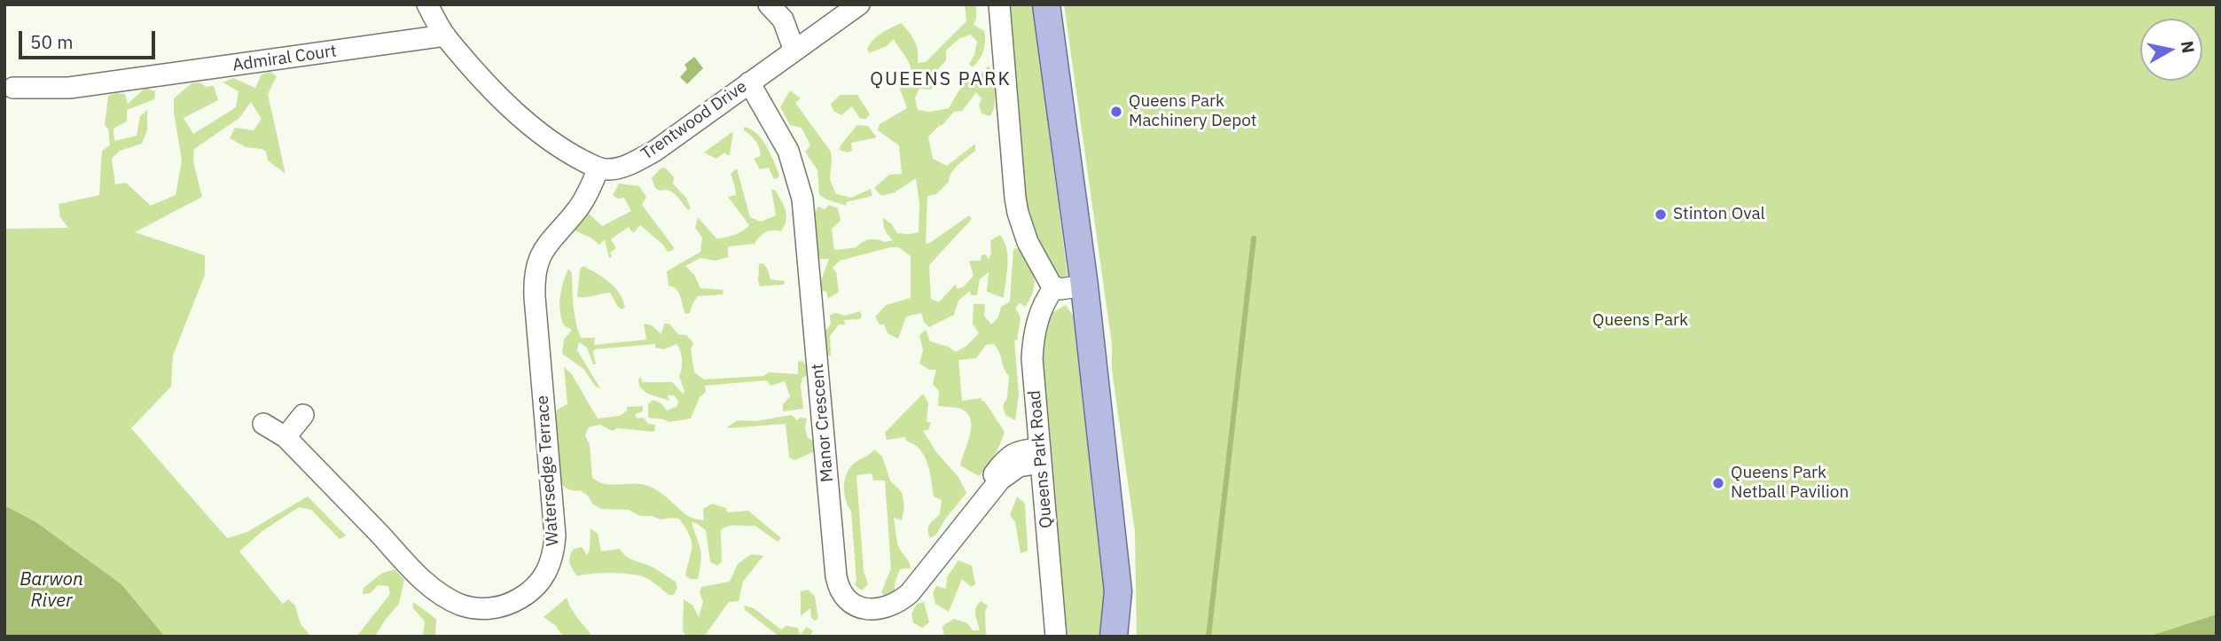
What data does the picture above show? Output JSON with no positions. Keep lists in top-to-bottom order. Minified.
{"streets":{"street":["Admiral Court","Trentwood Drive","Manor Crescent","Queens Park Road","Watersedge Terrace"]},"crossings":[["Trentwood Drive","Manor Crescent"],["Trentwood Drive","Watersedge Terrace"],["Manor Crescent","Queens Park Road"]],"districts":["QUEENS PARK"],"water":["Barwon River"],"parks":["Queens Park"],"places":["Queens Park Machinery Depot","Stinton Oval","Queens Park Netball Pavilion"],"scale_bar":"50 m","north":"right"}
